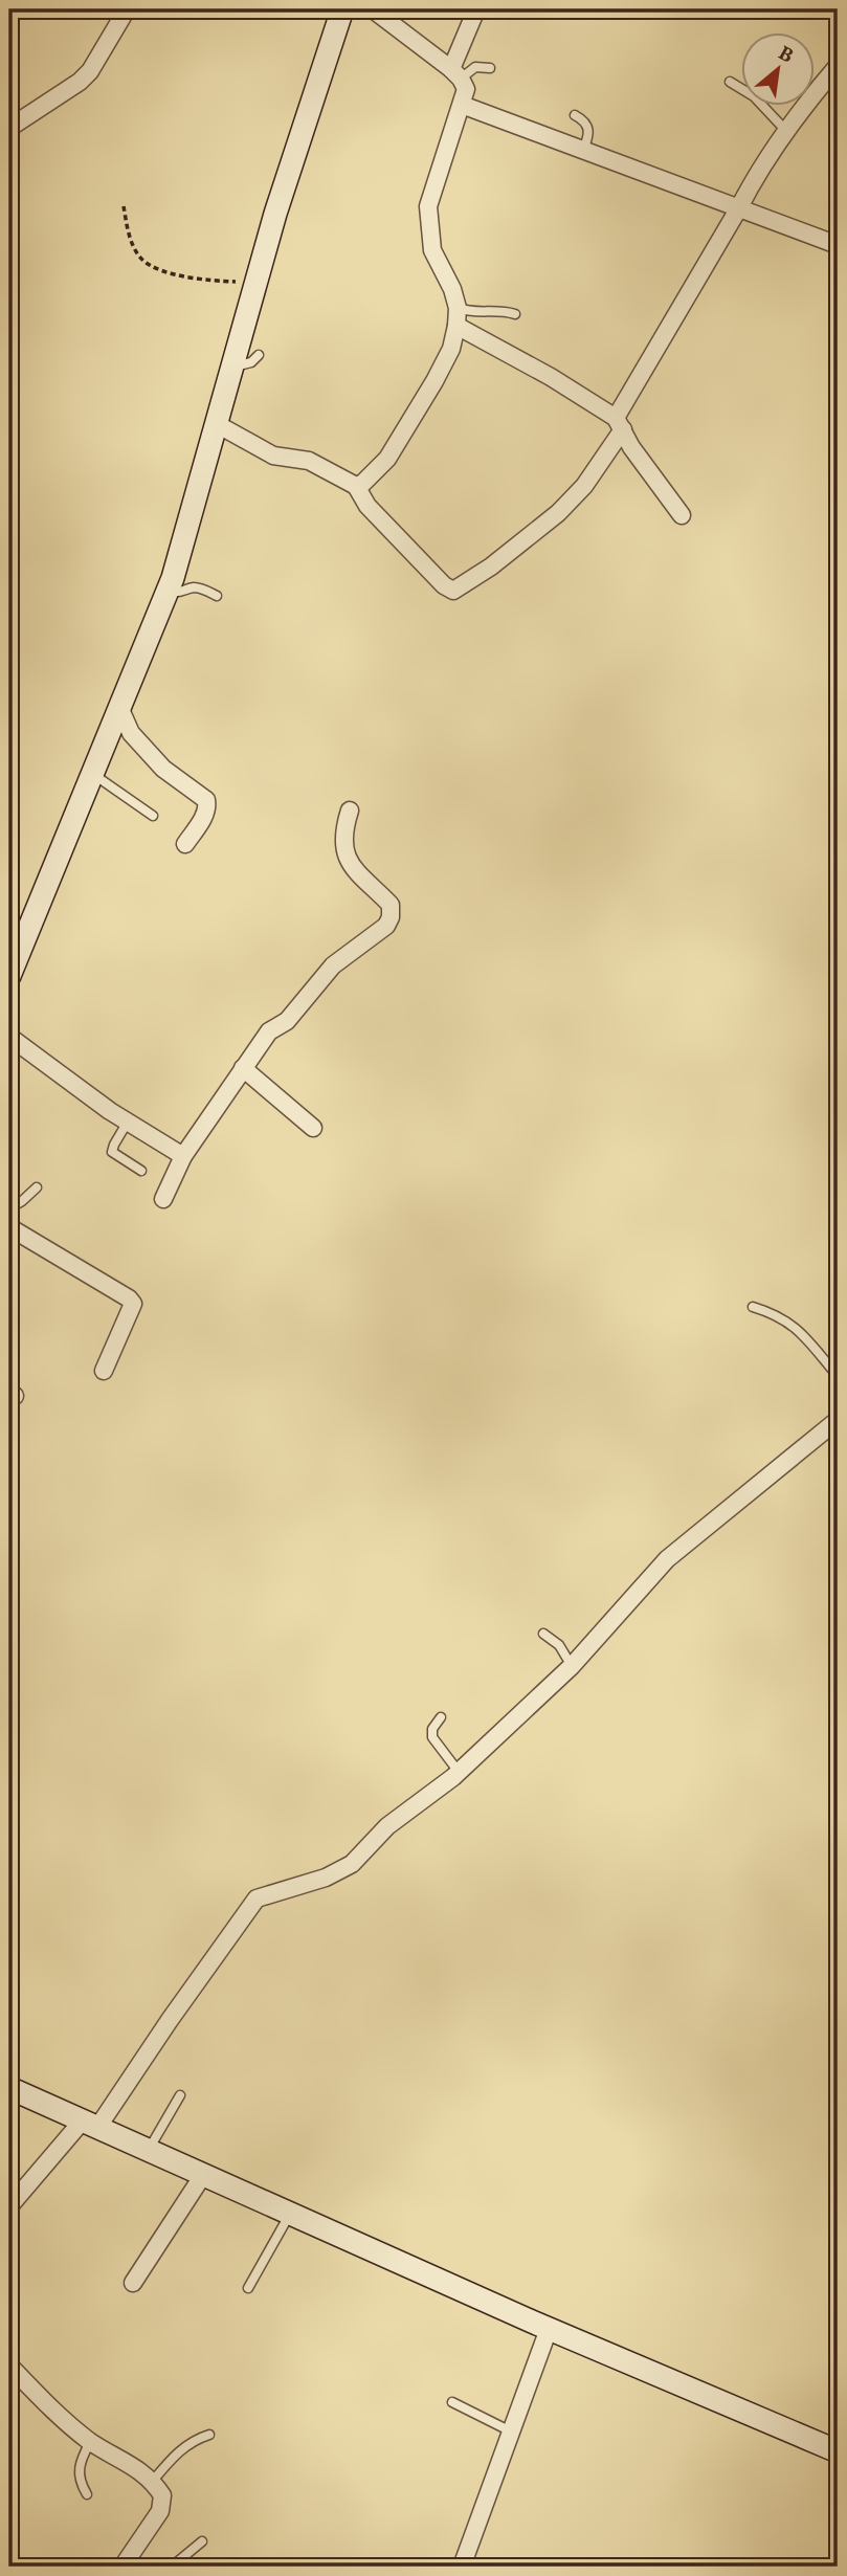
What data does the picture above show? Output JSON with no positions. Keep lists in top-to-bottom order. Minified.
{"north":"top right"}
